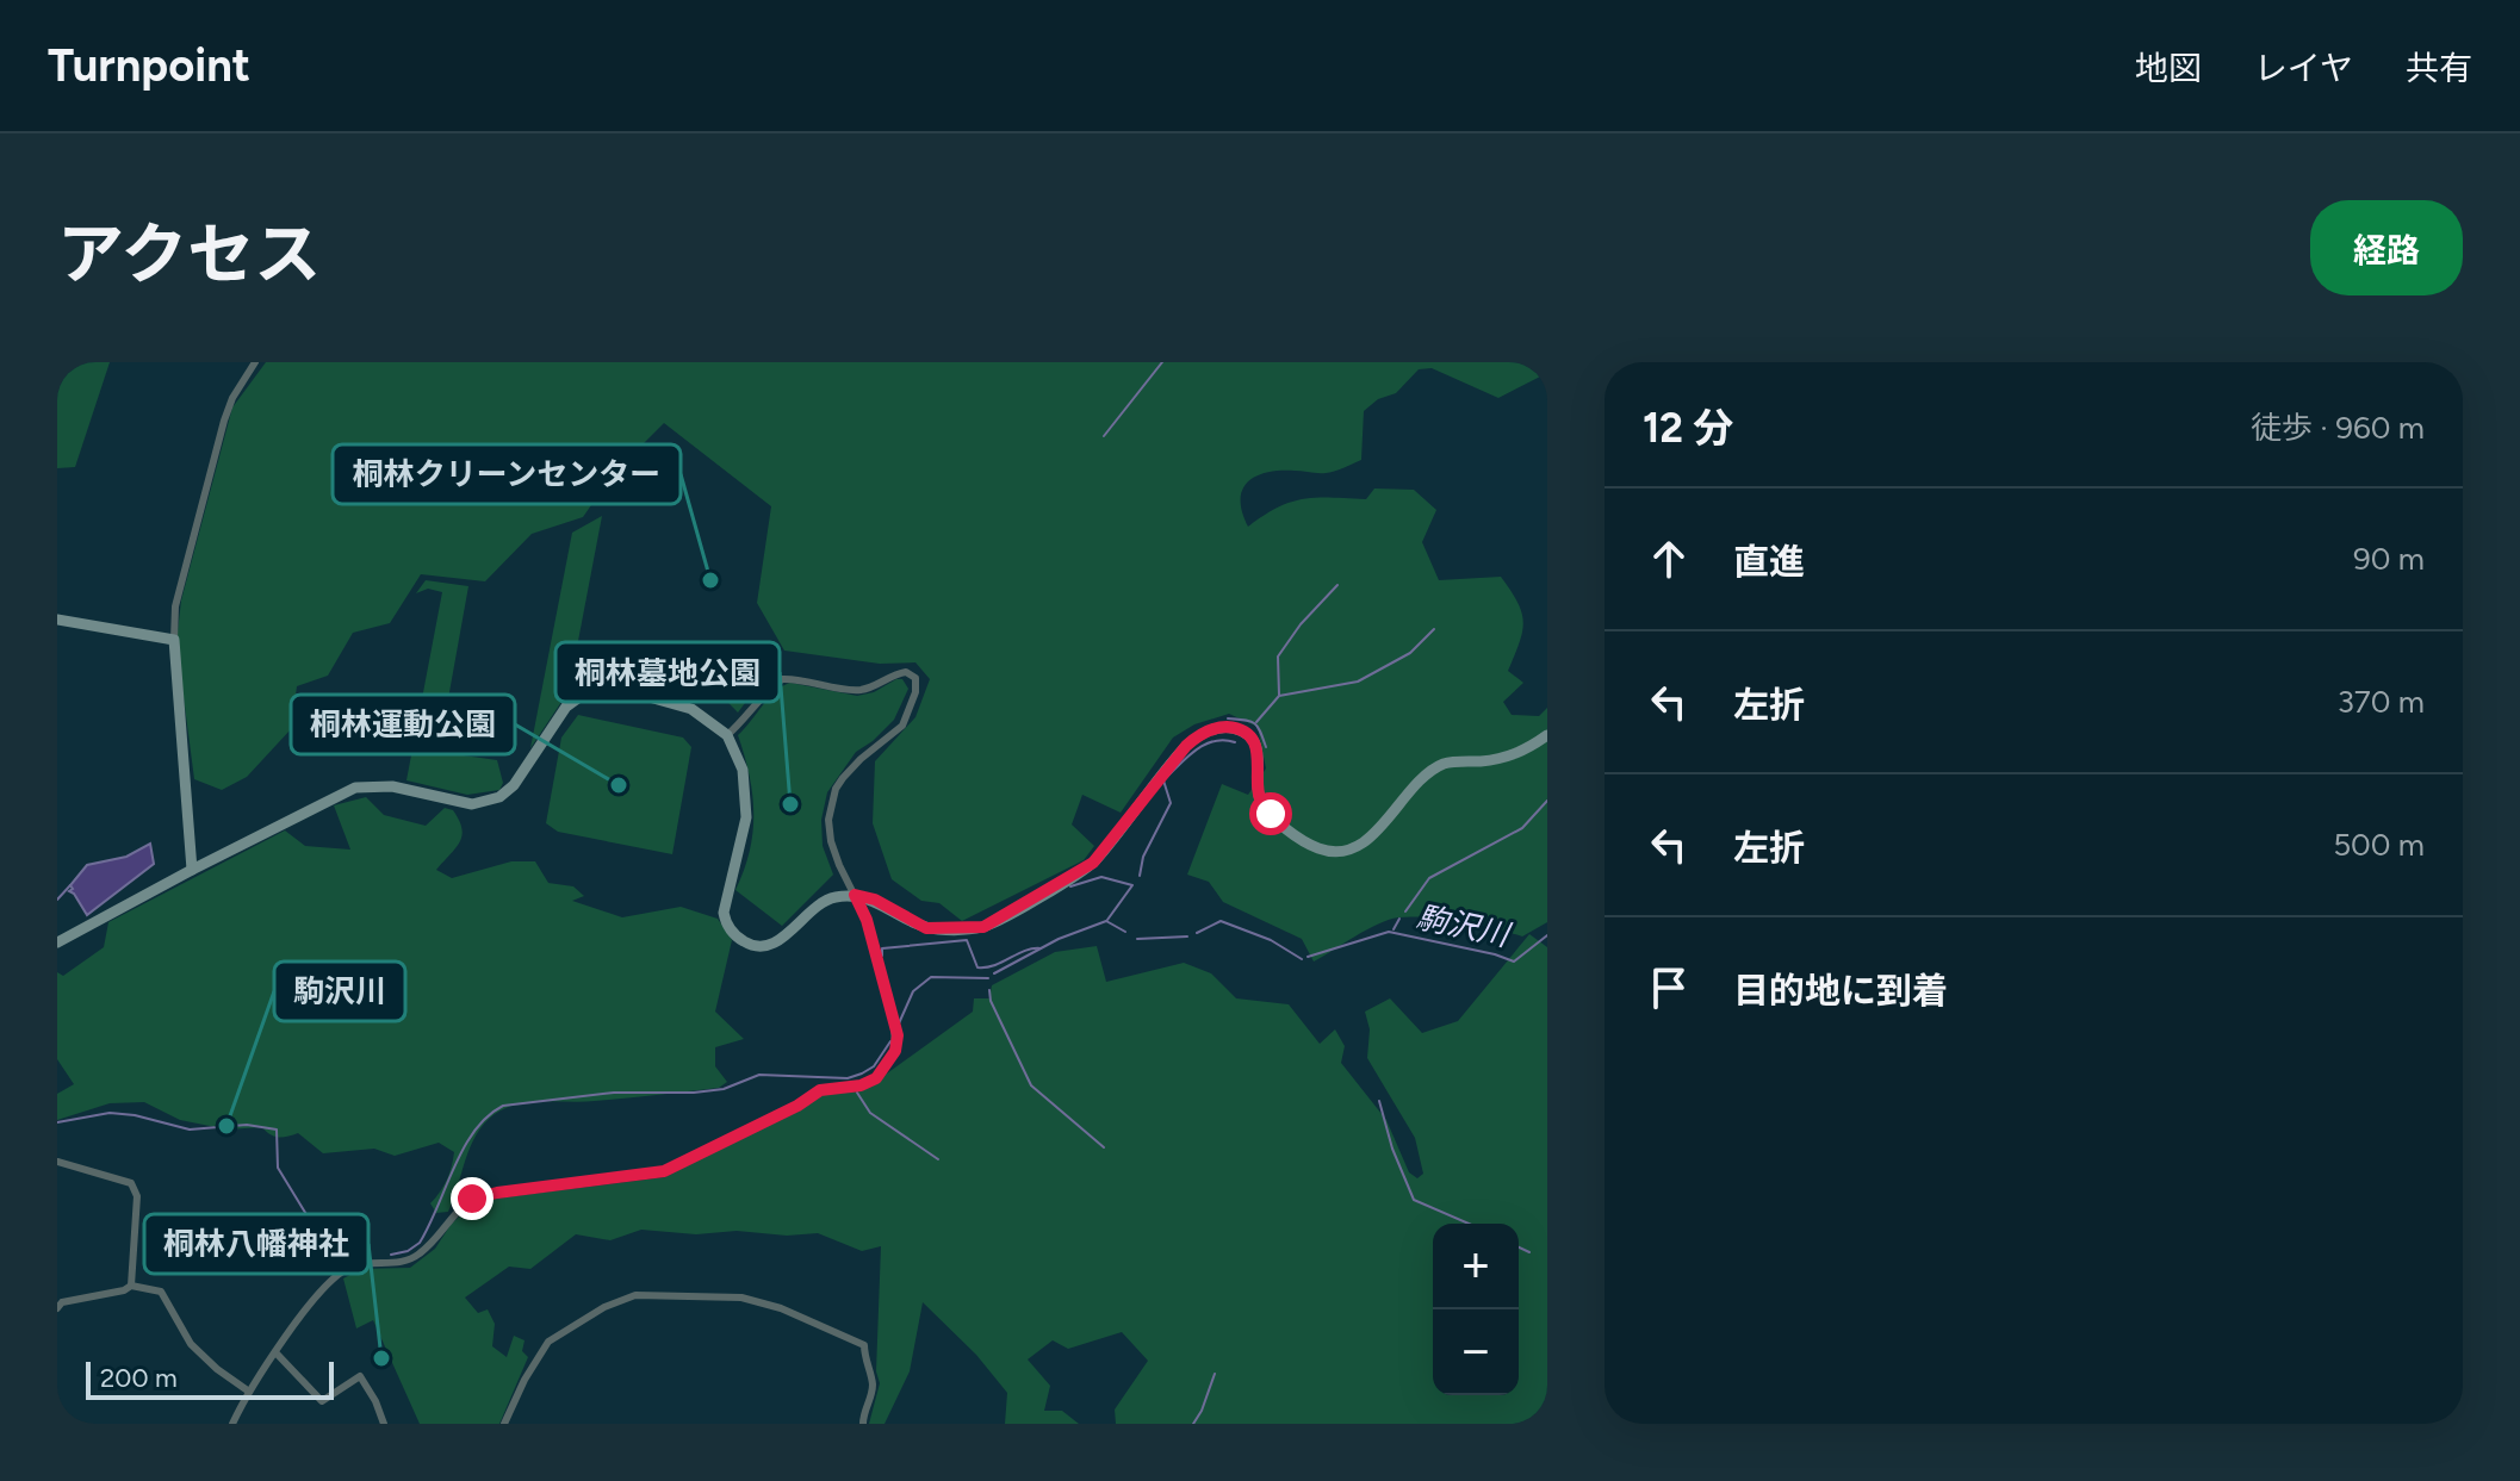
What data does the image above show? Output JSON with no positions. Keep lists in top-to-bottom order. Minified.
{"water":["駒沢川"],"places":["桐林クリーンセンター","桐林運動公園","桐林墓地公園","駒沢川","桐林八幡神社"],"scale_bar":"200 m","page":{"header":"Turnpoint","nav":["地図","レイヤ","共有"],"title":"アクセス","buttons":"経路","heading":["12 分","徒歩 · 960 m"],"list":[["直進","90 m"],["左折","370 m"],["左折","500 m"],"目的地に到着"],"map_buttons":["+","−"],"scale":"200 m"}}
